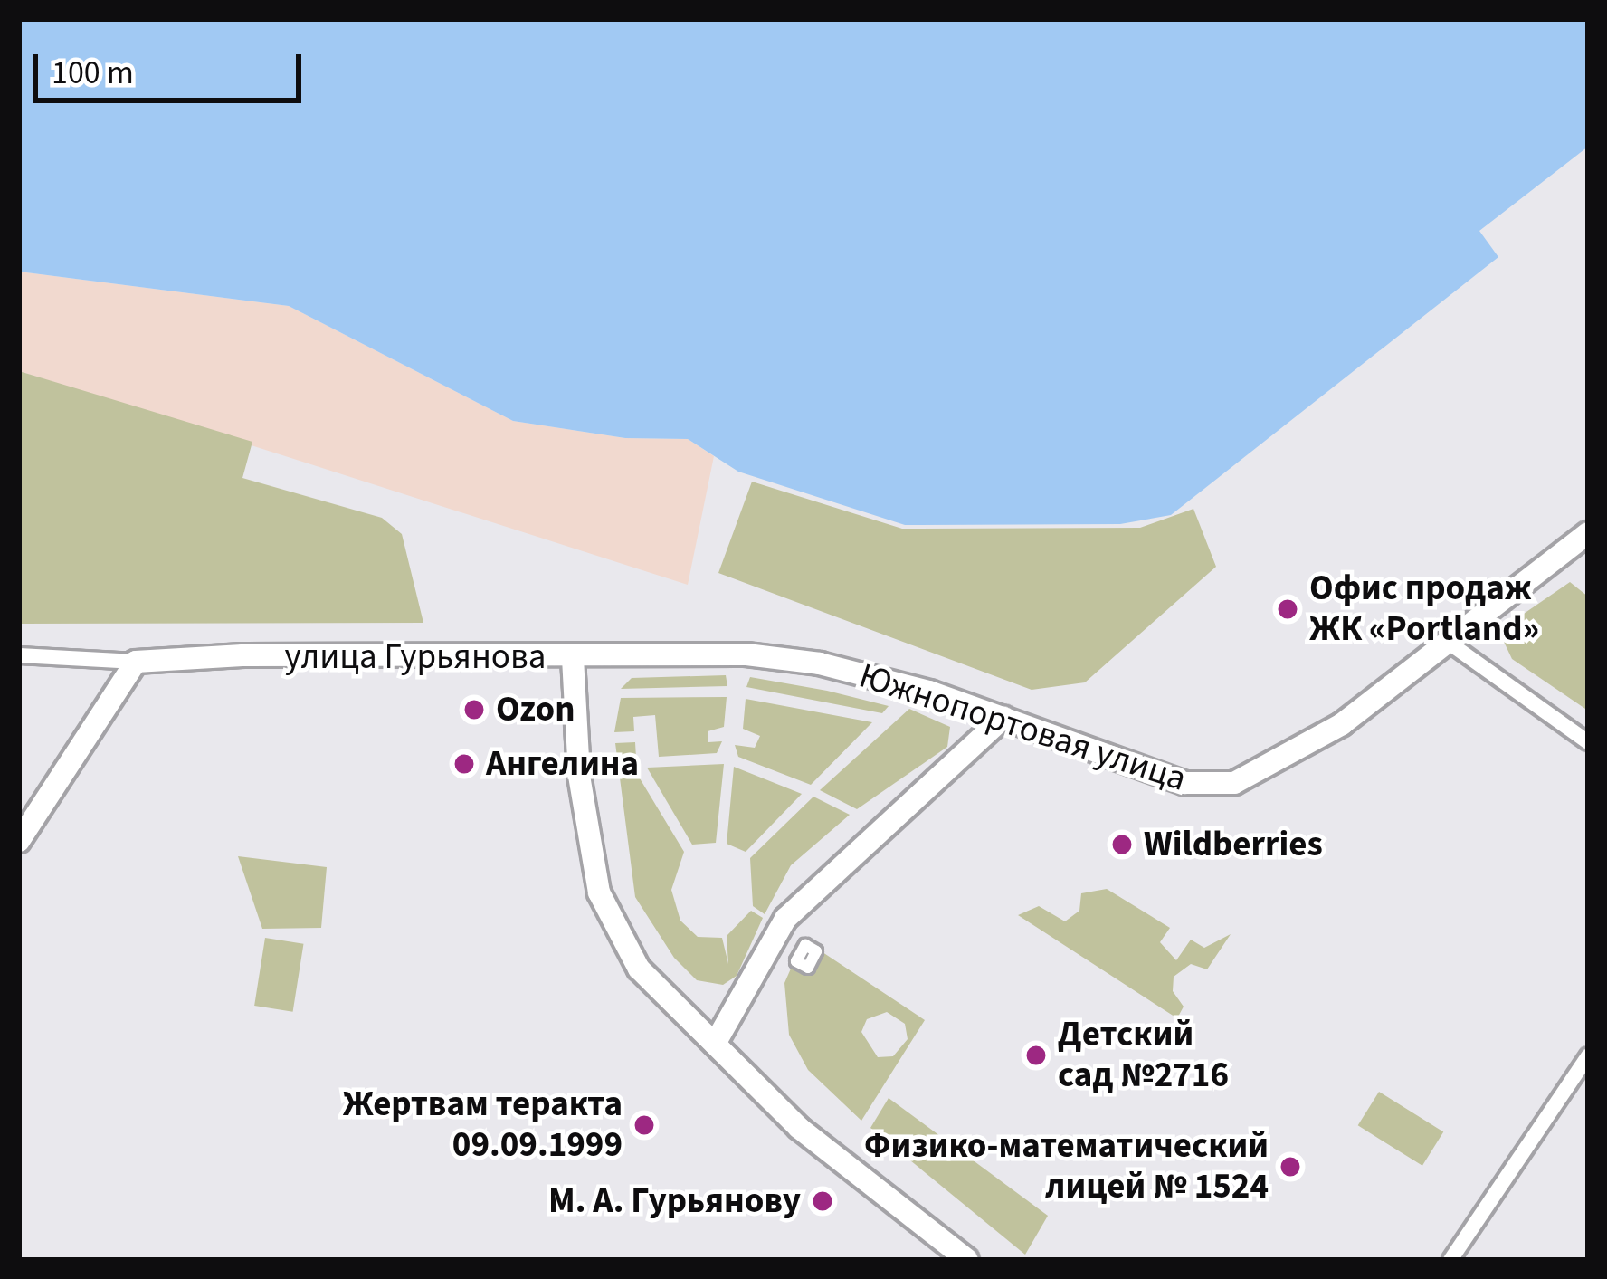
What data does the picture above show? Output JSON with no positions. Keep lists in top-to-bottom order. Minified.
{"streets":{"main road":["улица Гурьянова","Южнопортовая улица"]},"crossings":[["улица Гурьянова","Южнопортовая улица"]],"places":["Офис продаж ЖК «Portland»","Ozon","Ангелина","Wildberries","Детский сад №2716","Жертвам теракта 09.09.1999","Физико-математический лицей № 1524","М. А. Гурьянову"],"scale_bar":"100 m"}
